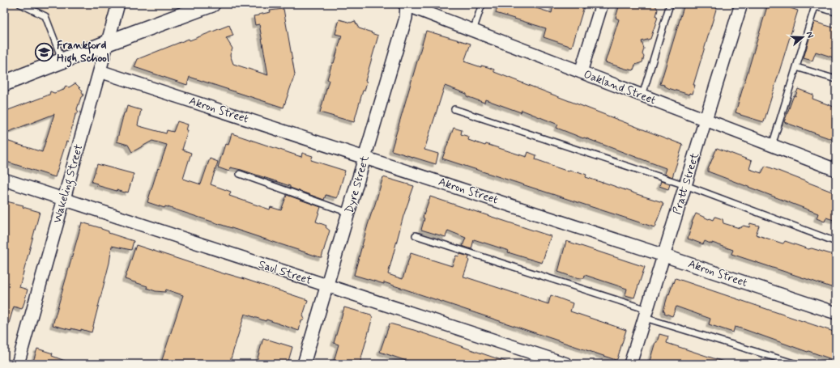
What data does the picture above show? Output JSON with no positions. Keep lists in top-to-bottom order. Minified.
{"streets":{"street":["Oakland Street","Akron Street","Wakeling Street","Pratt Street","Dyre Street","Saul Street"]},"crossings":[["Oakland Street","Pratt Street"],["Oakland Street","Dyre Street"],["Akron Street","Wakeling Street"],["Akron Street","Pratt Street"],["Akron Street","Dyre Street"],["Wakeling Street","Saul Street"],["Dyre Street","Saul Street"]],"places":{"school or university":["Frankford High School"]},"north":"right"}
